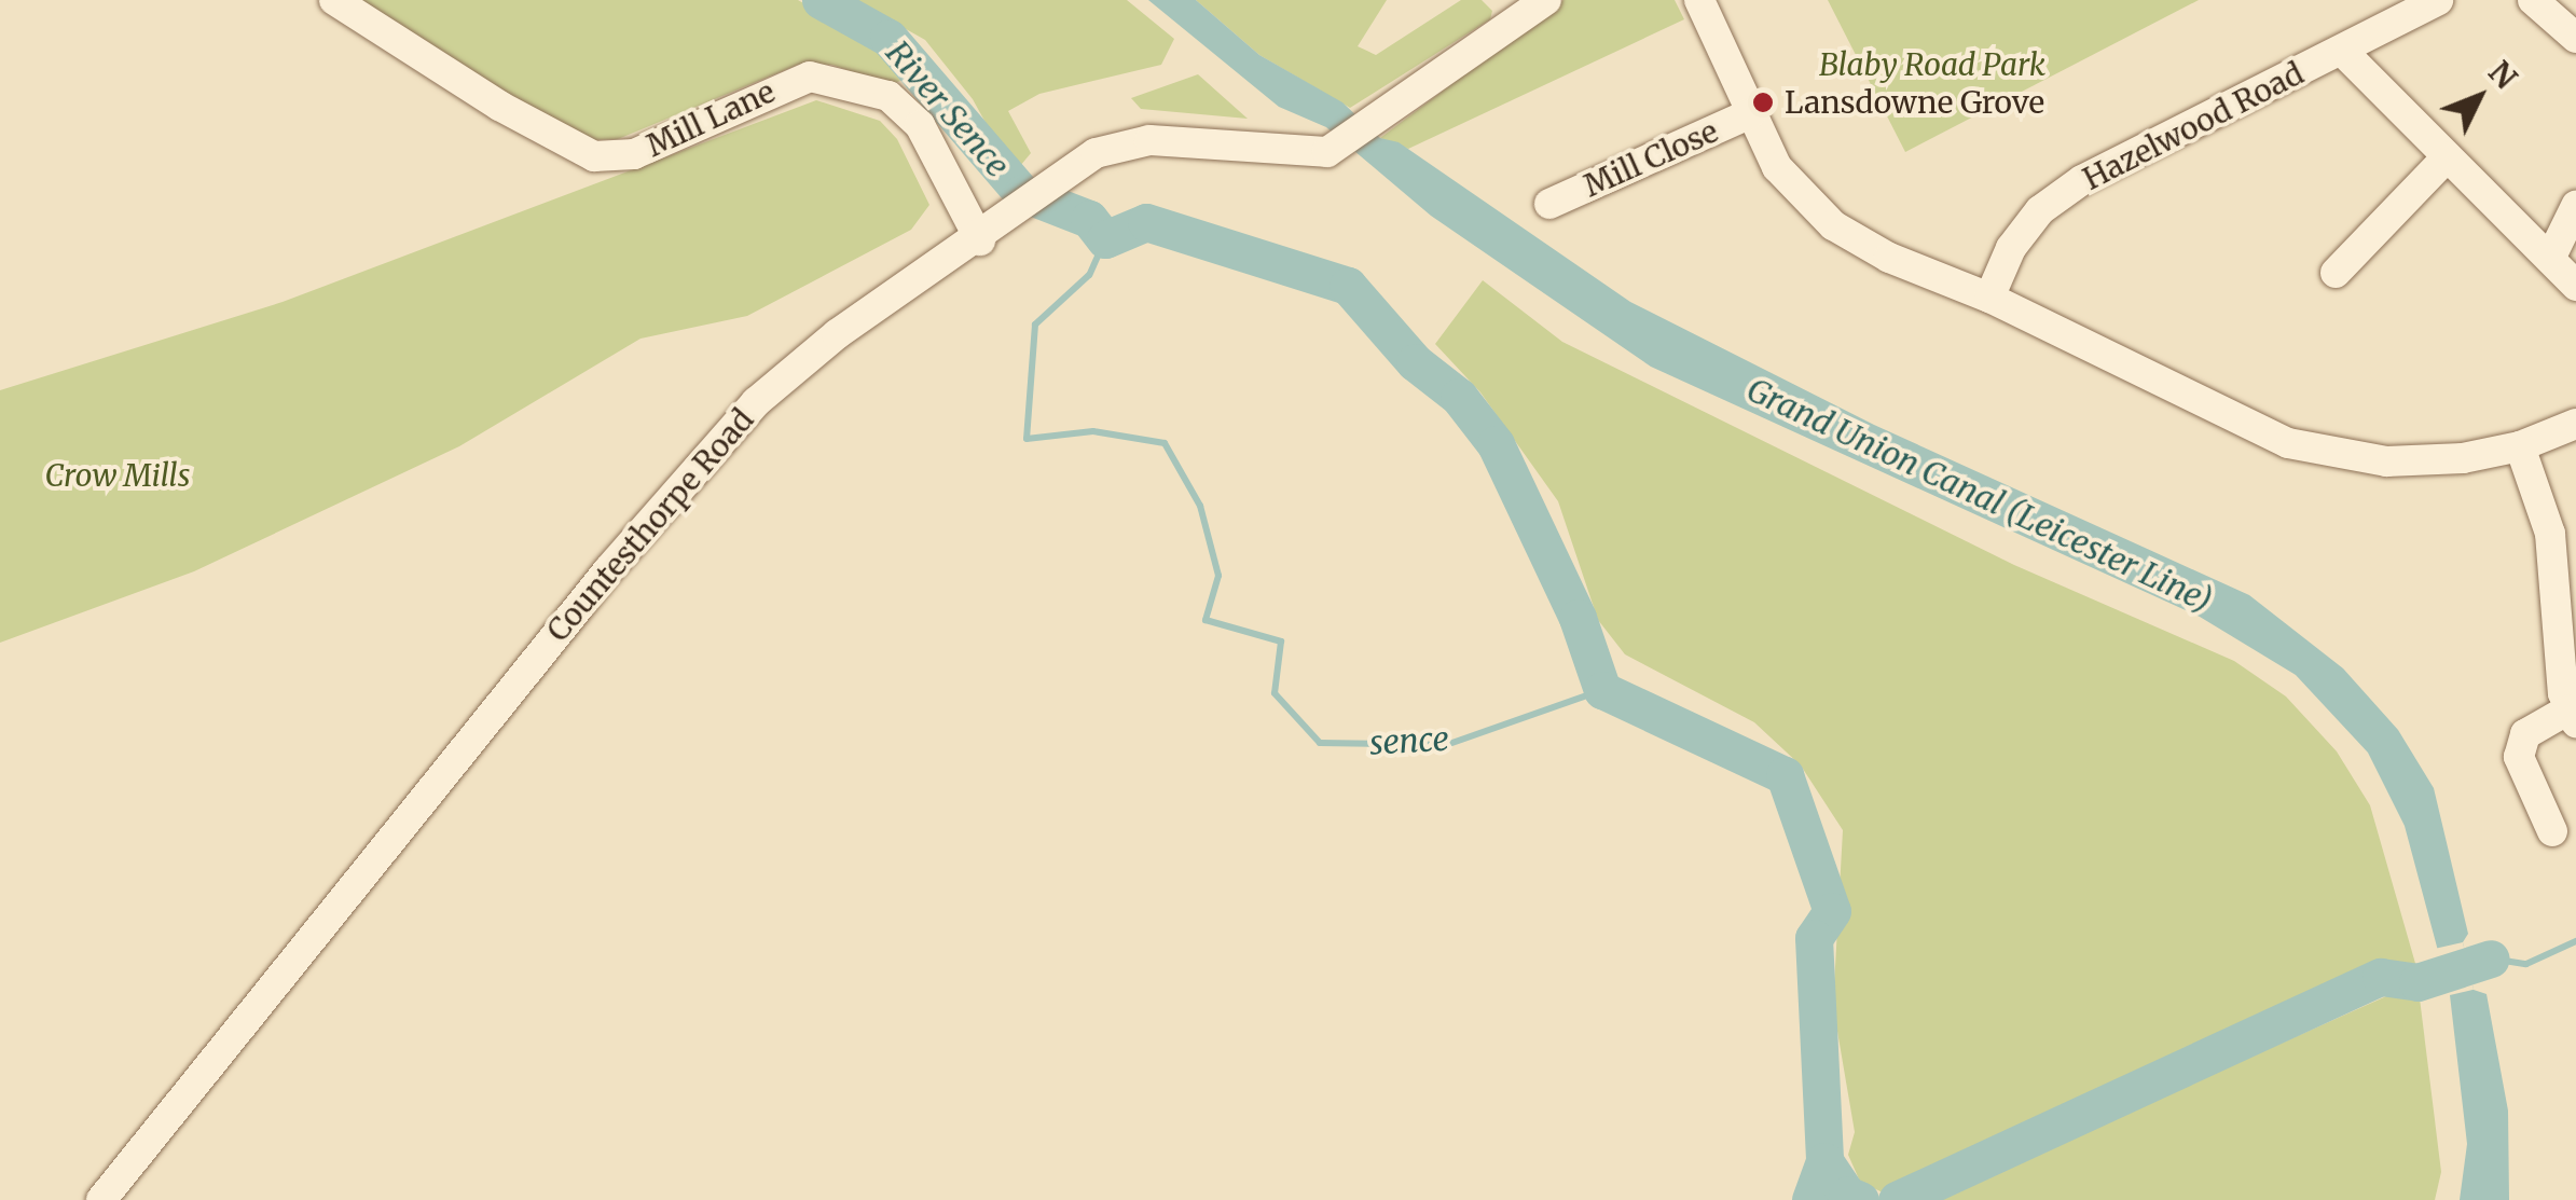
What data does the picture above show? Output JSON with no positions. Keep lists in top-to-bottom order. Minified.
{"streets":{"street":["Mill Lane","Hazelwood Road","Mill Close","Countesthorpe Road"]},"crossings":[["Mill Lane","Countesthorpe Road"]],"water":["River Sence","Grand Union Canal (Leicester Line)","sence"],"parks":["Blaby Road Park","Crow Mills"],"places":["Lansdowne Grove"],"north":"top right"}
